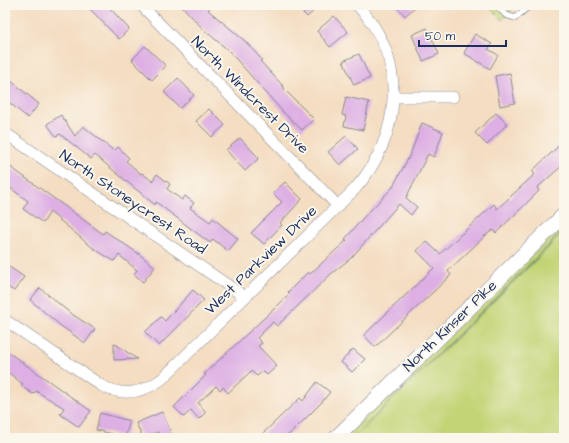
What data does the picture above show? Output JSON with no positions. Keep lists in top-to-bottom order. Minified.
{"streets":{"street":["North Windcrest Drive","North Stoneycrest Road","West Parkview Drive","North Kinser Pike"]},"crossings":[["North Windcrest Drive","West Parkview Drive"],["North Stoneycrest Road","West Parkview Drive"]],"scale_bar":"50 m"}
